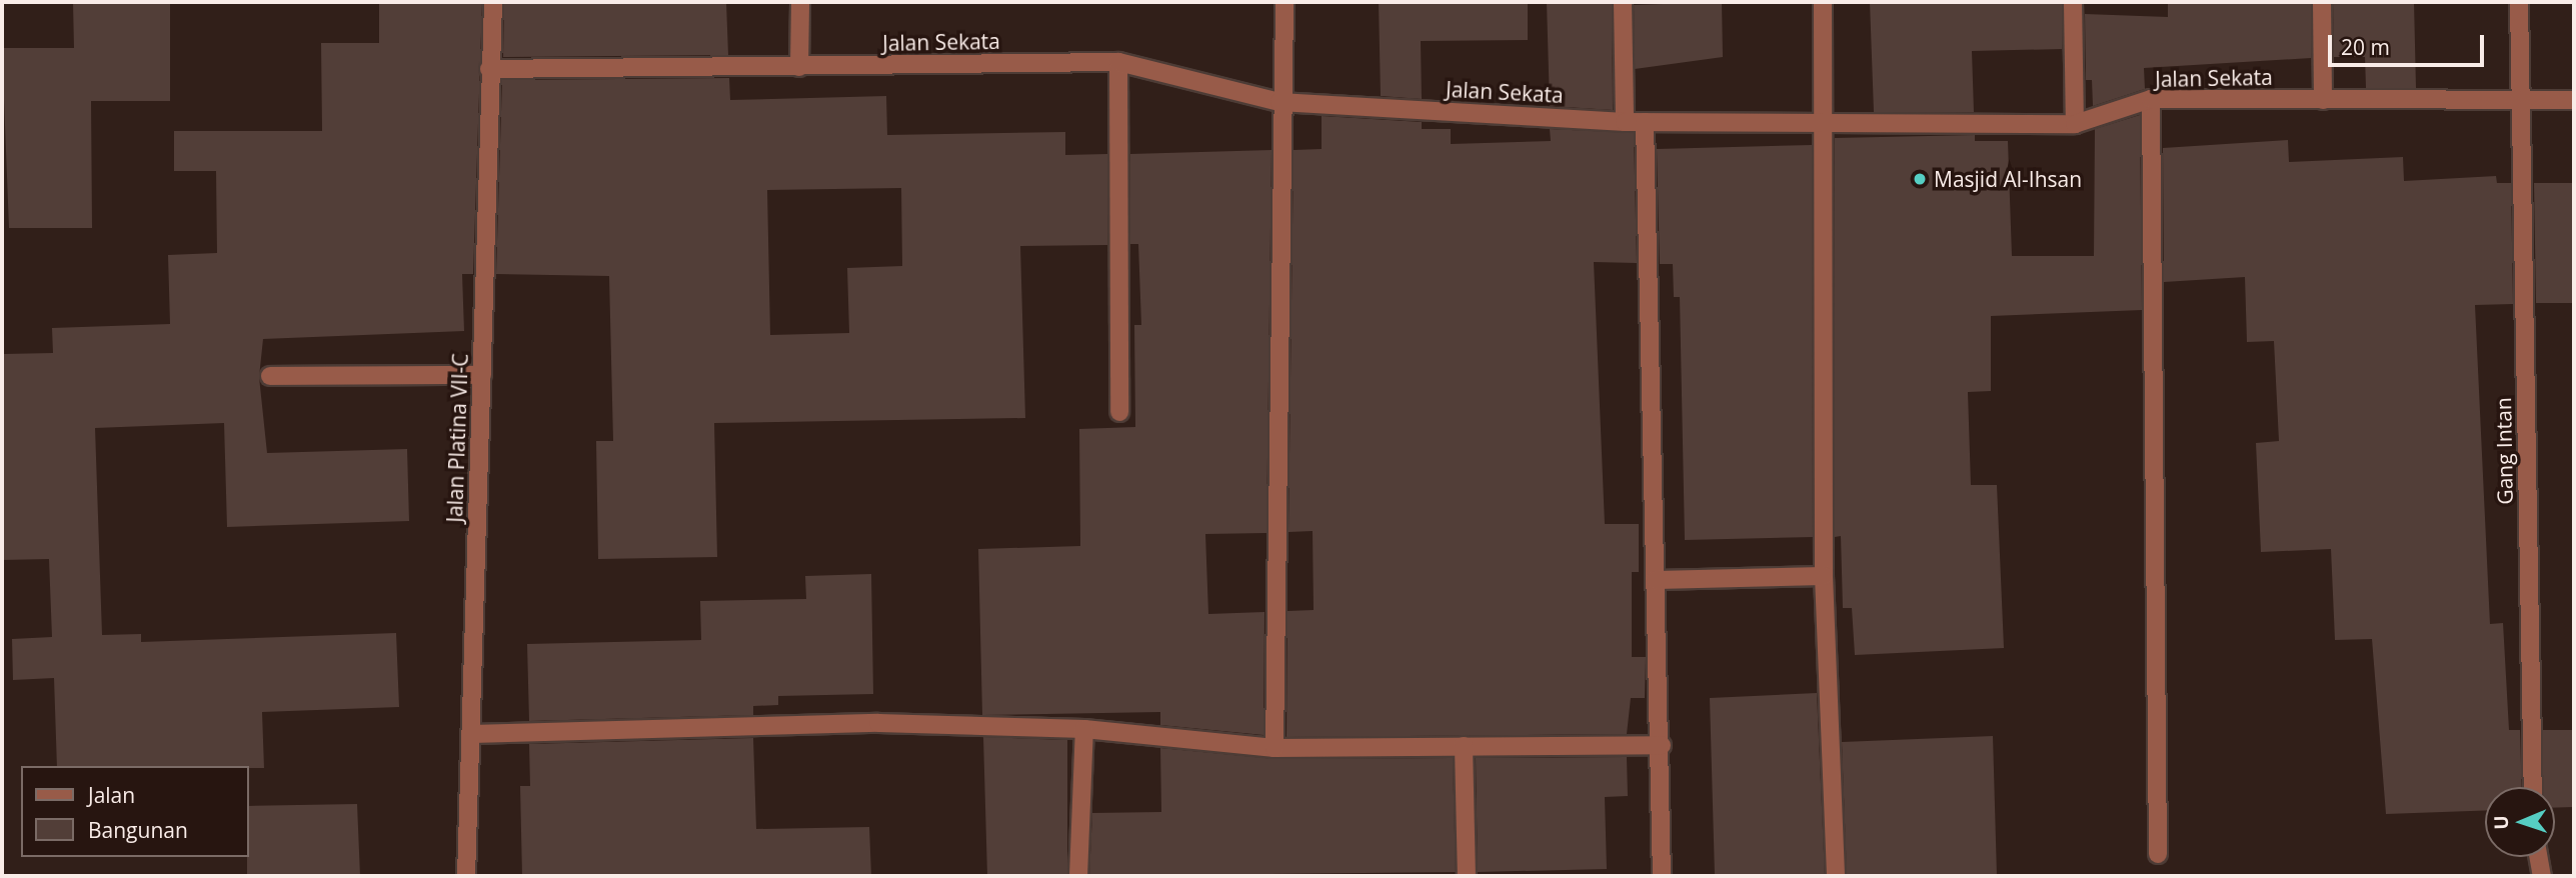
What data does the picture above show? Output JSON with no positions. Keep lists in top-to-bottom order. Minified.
{"streets":{"street":["Jalan Sekata","Jalan Platina VII-C","Gang Intan"]},"crossings":[["Jalan Sekata","Jalan Platina VII-C"],["Jalan Sekata","Gang Intan"]],"places":["Masjid Al-Ihsan"],"legend":["Jalan","Bangunan"],"scale_bar":"20 m","north":"left"}
